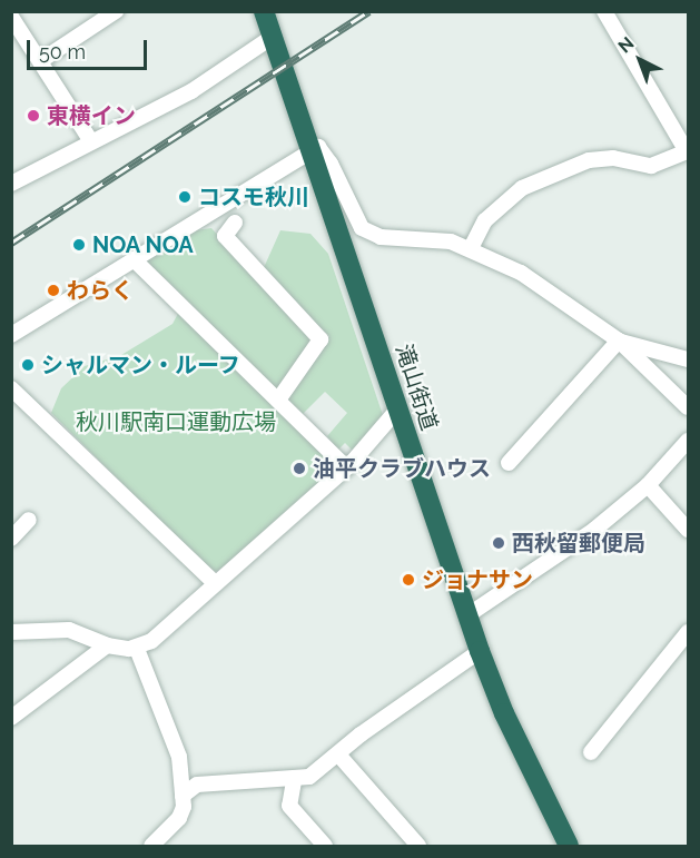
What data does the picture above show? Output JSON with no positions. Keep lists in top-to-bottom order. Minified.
{"streets":{"highway":["滝山街道"]},"parks":["秋川駅南口運動広場"],"places":["東横イン","コスモ秋川","NOA NOA","わらく","シャルマン・ルーフ","油平クラブハウス","西秋留郵便局","ジョナサン"],"scale_bar":"50 m","north":"top left"}
